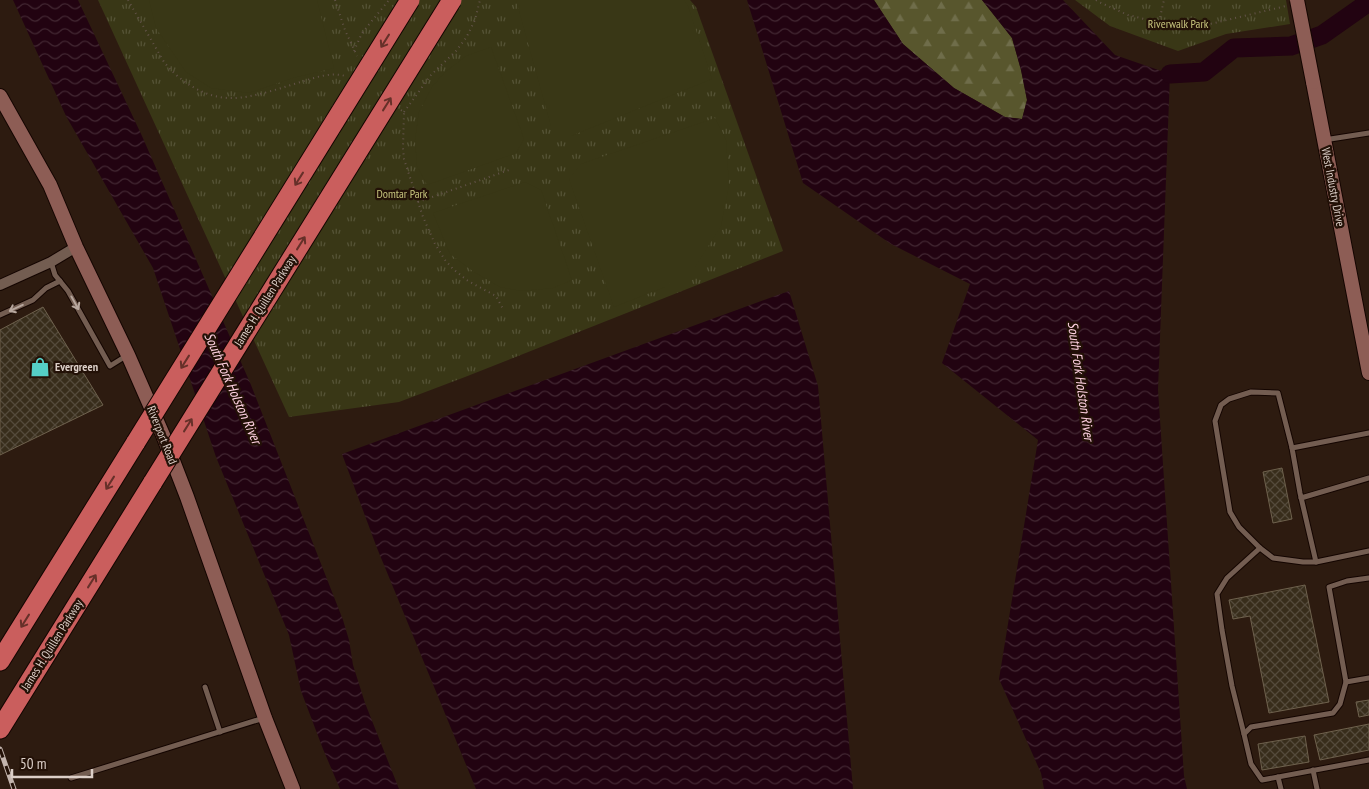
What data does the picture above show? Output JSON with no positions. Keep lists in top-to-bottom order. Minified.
{"streets":{"highway":["James H. Quillen Parkway"],"main road":["West Industry Drive","Riverport Road"]},"water":["South Fork Holston River"],"parks":["Riverwalk Park","Domtar Park"],"places":{"shop":["Evergreen"]},"scale_bar":"50 m"}
